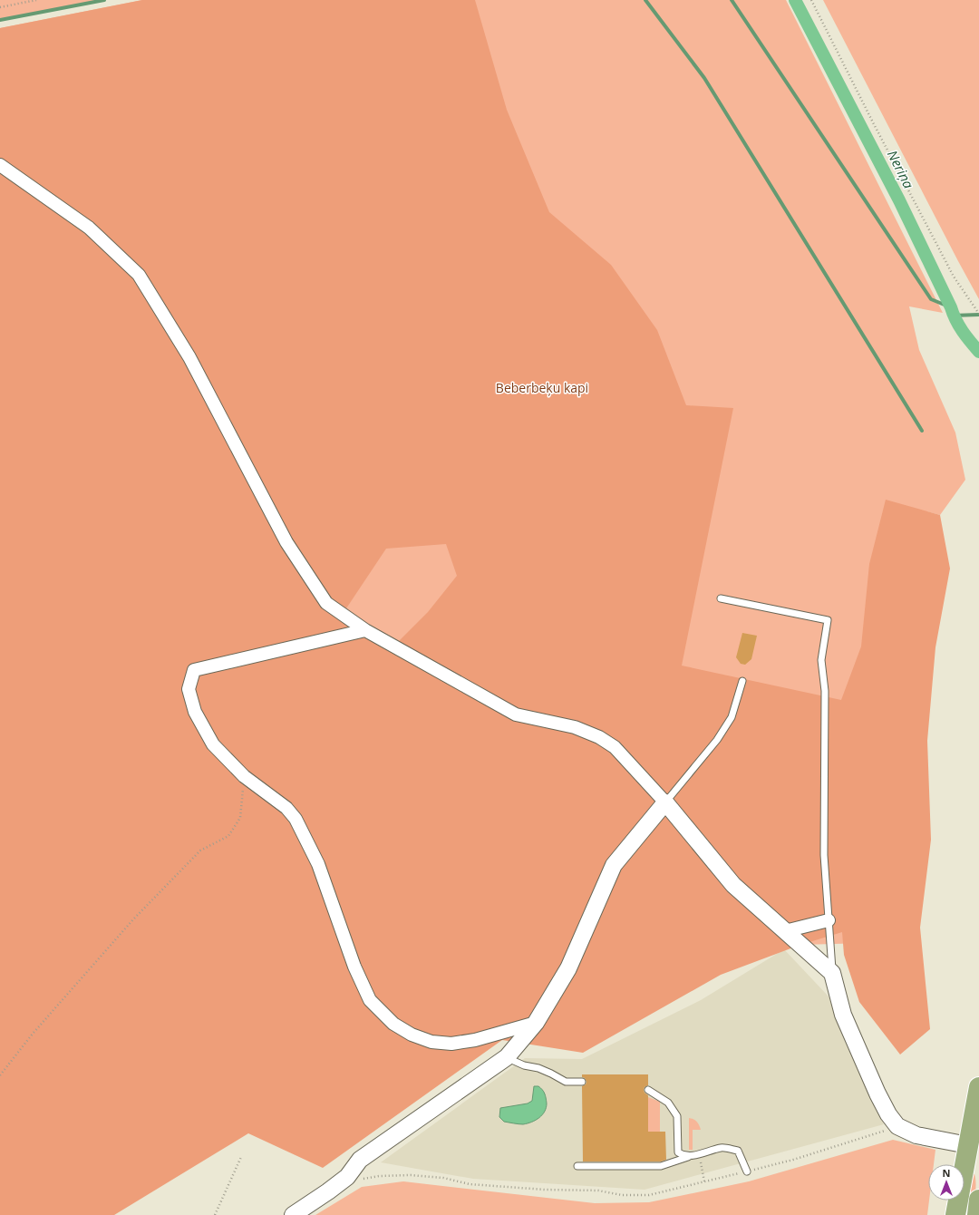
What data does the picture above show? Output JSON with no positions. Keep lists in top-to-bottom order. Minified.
{"water":["Neriņa"],"parks":["Beberbeķu kapi"],"north":"top"}
